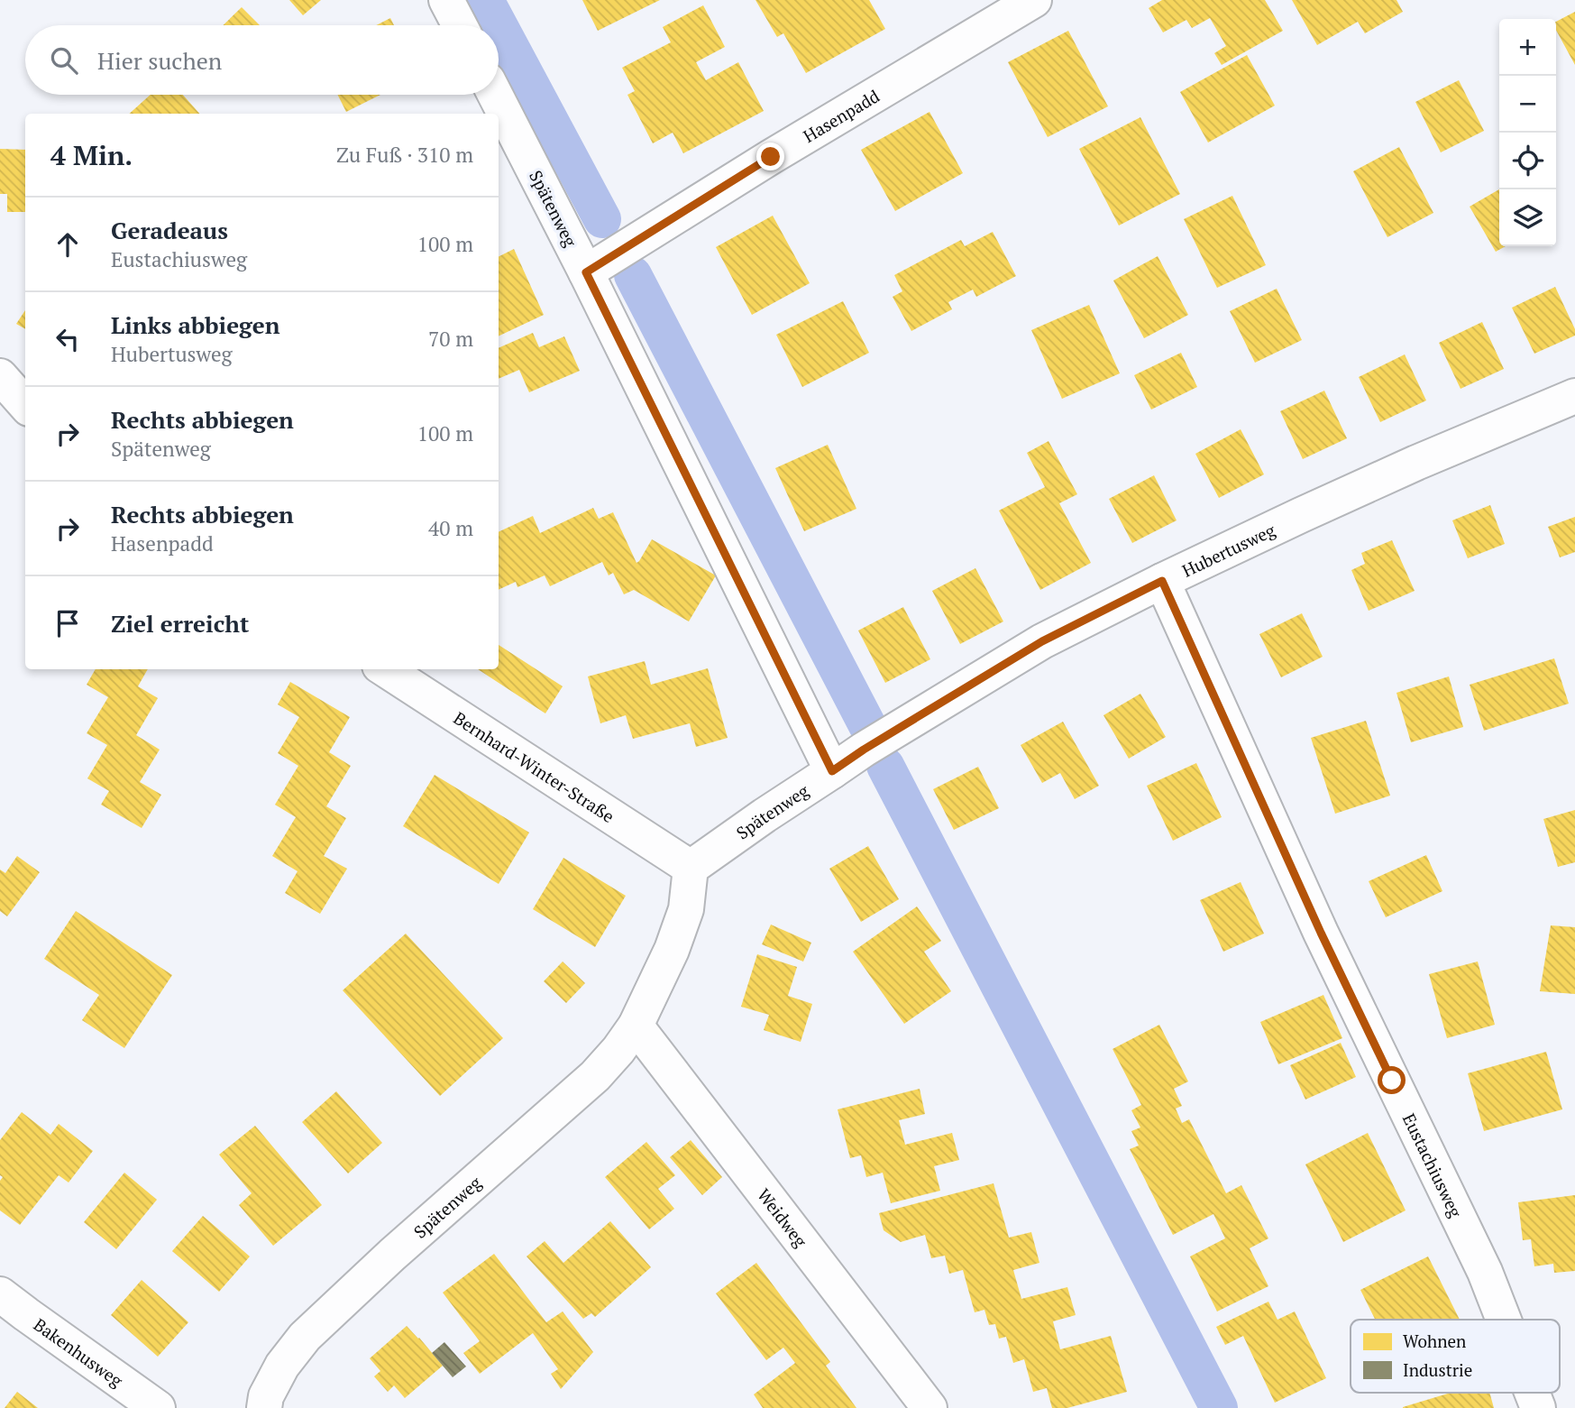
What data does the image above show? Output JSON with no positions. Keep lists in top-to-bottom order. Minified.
{"streets":{"street":["Hasenpadd","Spätenweg","Hubertusweg","Bernhard-Winter-Straße","Eustachiusweg","Weidweg","Bakenhusweg"]},"crossings":[["Hasenpadd","Spätenweg"],["Spätenweg","Hubertusweg"],["Spätenweg","Bernhard-Winter-Straße"],["Spätenweg","Weidweg"],["Hubertusweg","Eustachiusweg"]],"legend":["Wohnen","Industrie"],"page":{"map_buttons":["+","−"],"search":"Hier suchen","heading":["4 Min.","Zu Fuß · 310 m"],"list":[["Geradeaus","Eustachiusweg","100 m"],["Links abbiegen","Hubertusweg","70 m"],["Rechts abbiegen","Spätenweg","100 m"],["Rechts abbiegen","Hasenpadd","40 m"],"Ziel erreicht"]}}
